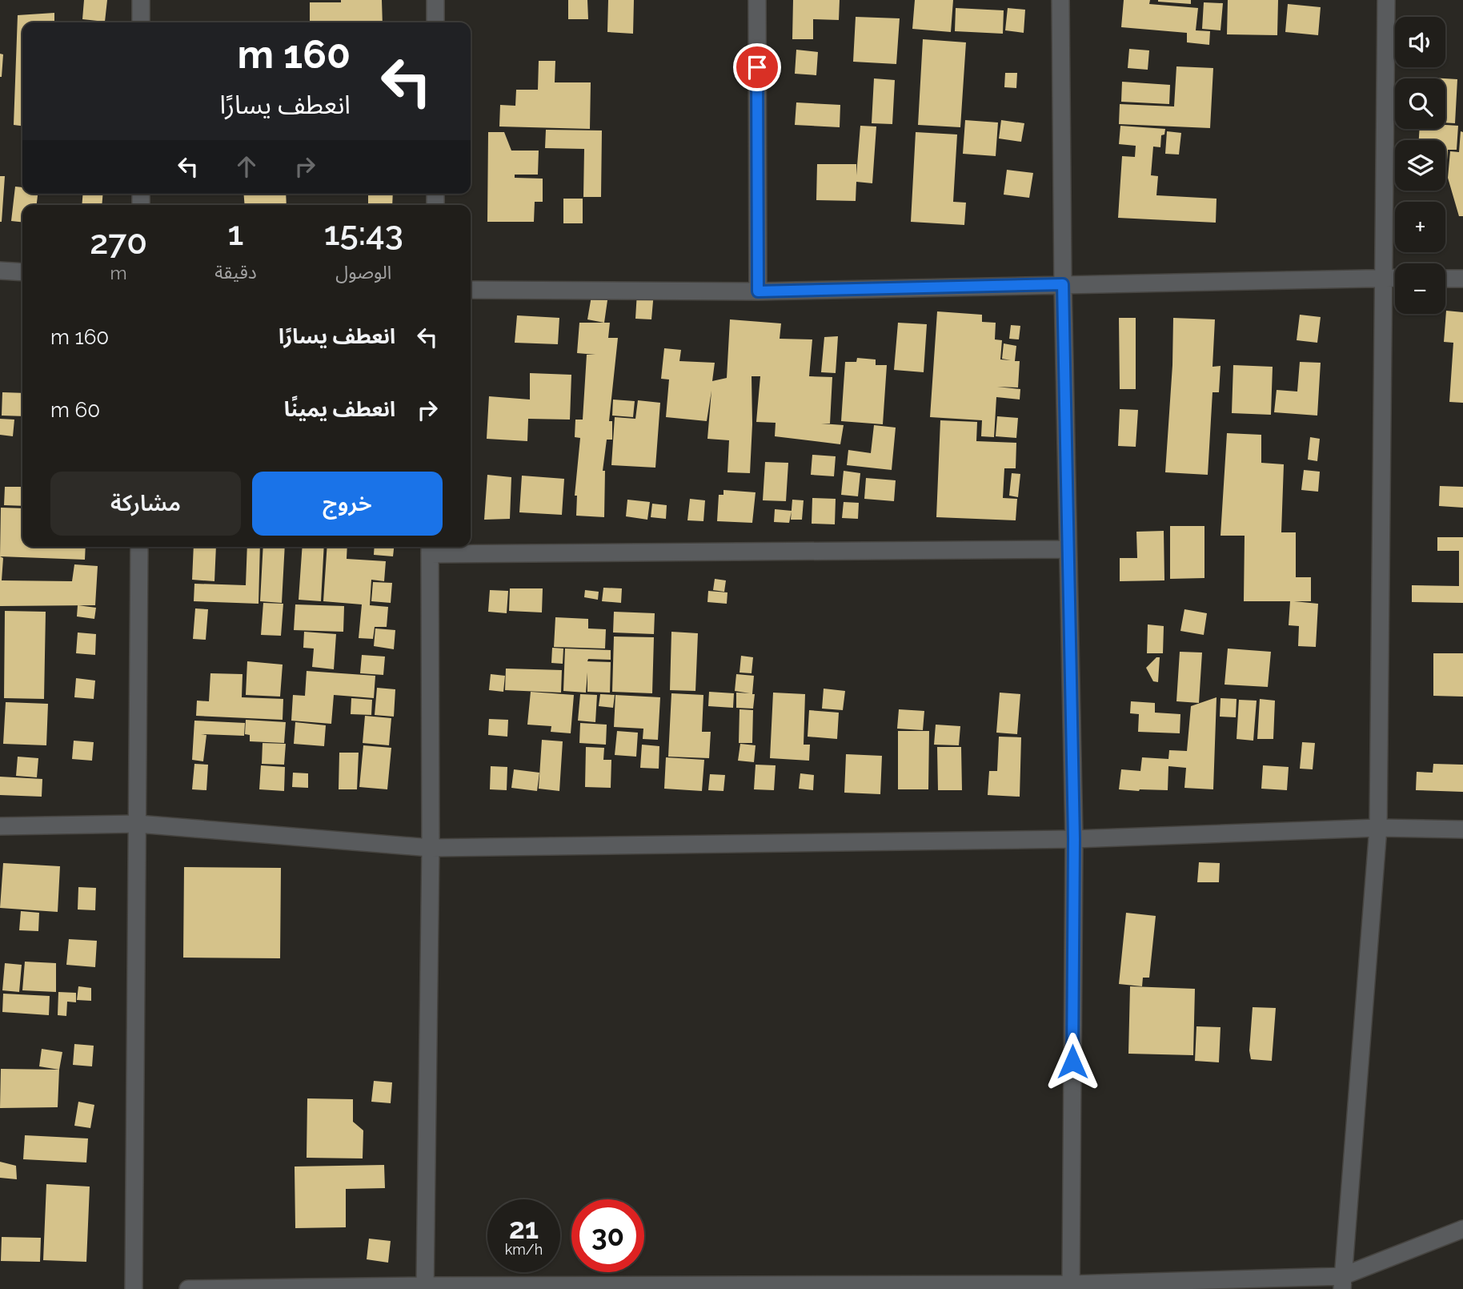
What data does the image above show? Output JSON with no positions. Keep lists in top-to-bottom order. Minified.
{"page":{"map_buttons":["+","−"],"turn":["160 m","انعطف يسارًا"],"eta":["15:43","الوصول","1","دقيقة","270","m"],"list":[{"name":"انعطف يسارًا","value":"160 m"},{"name":"انعطف يمينًا","value":"60 m"}],"buttons":["خروج","مشاركة"],"speed":"21 km/h","limit":"30"}}
